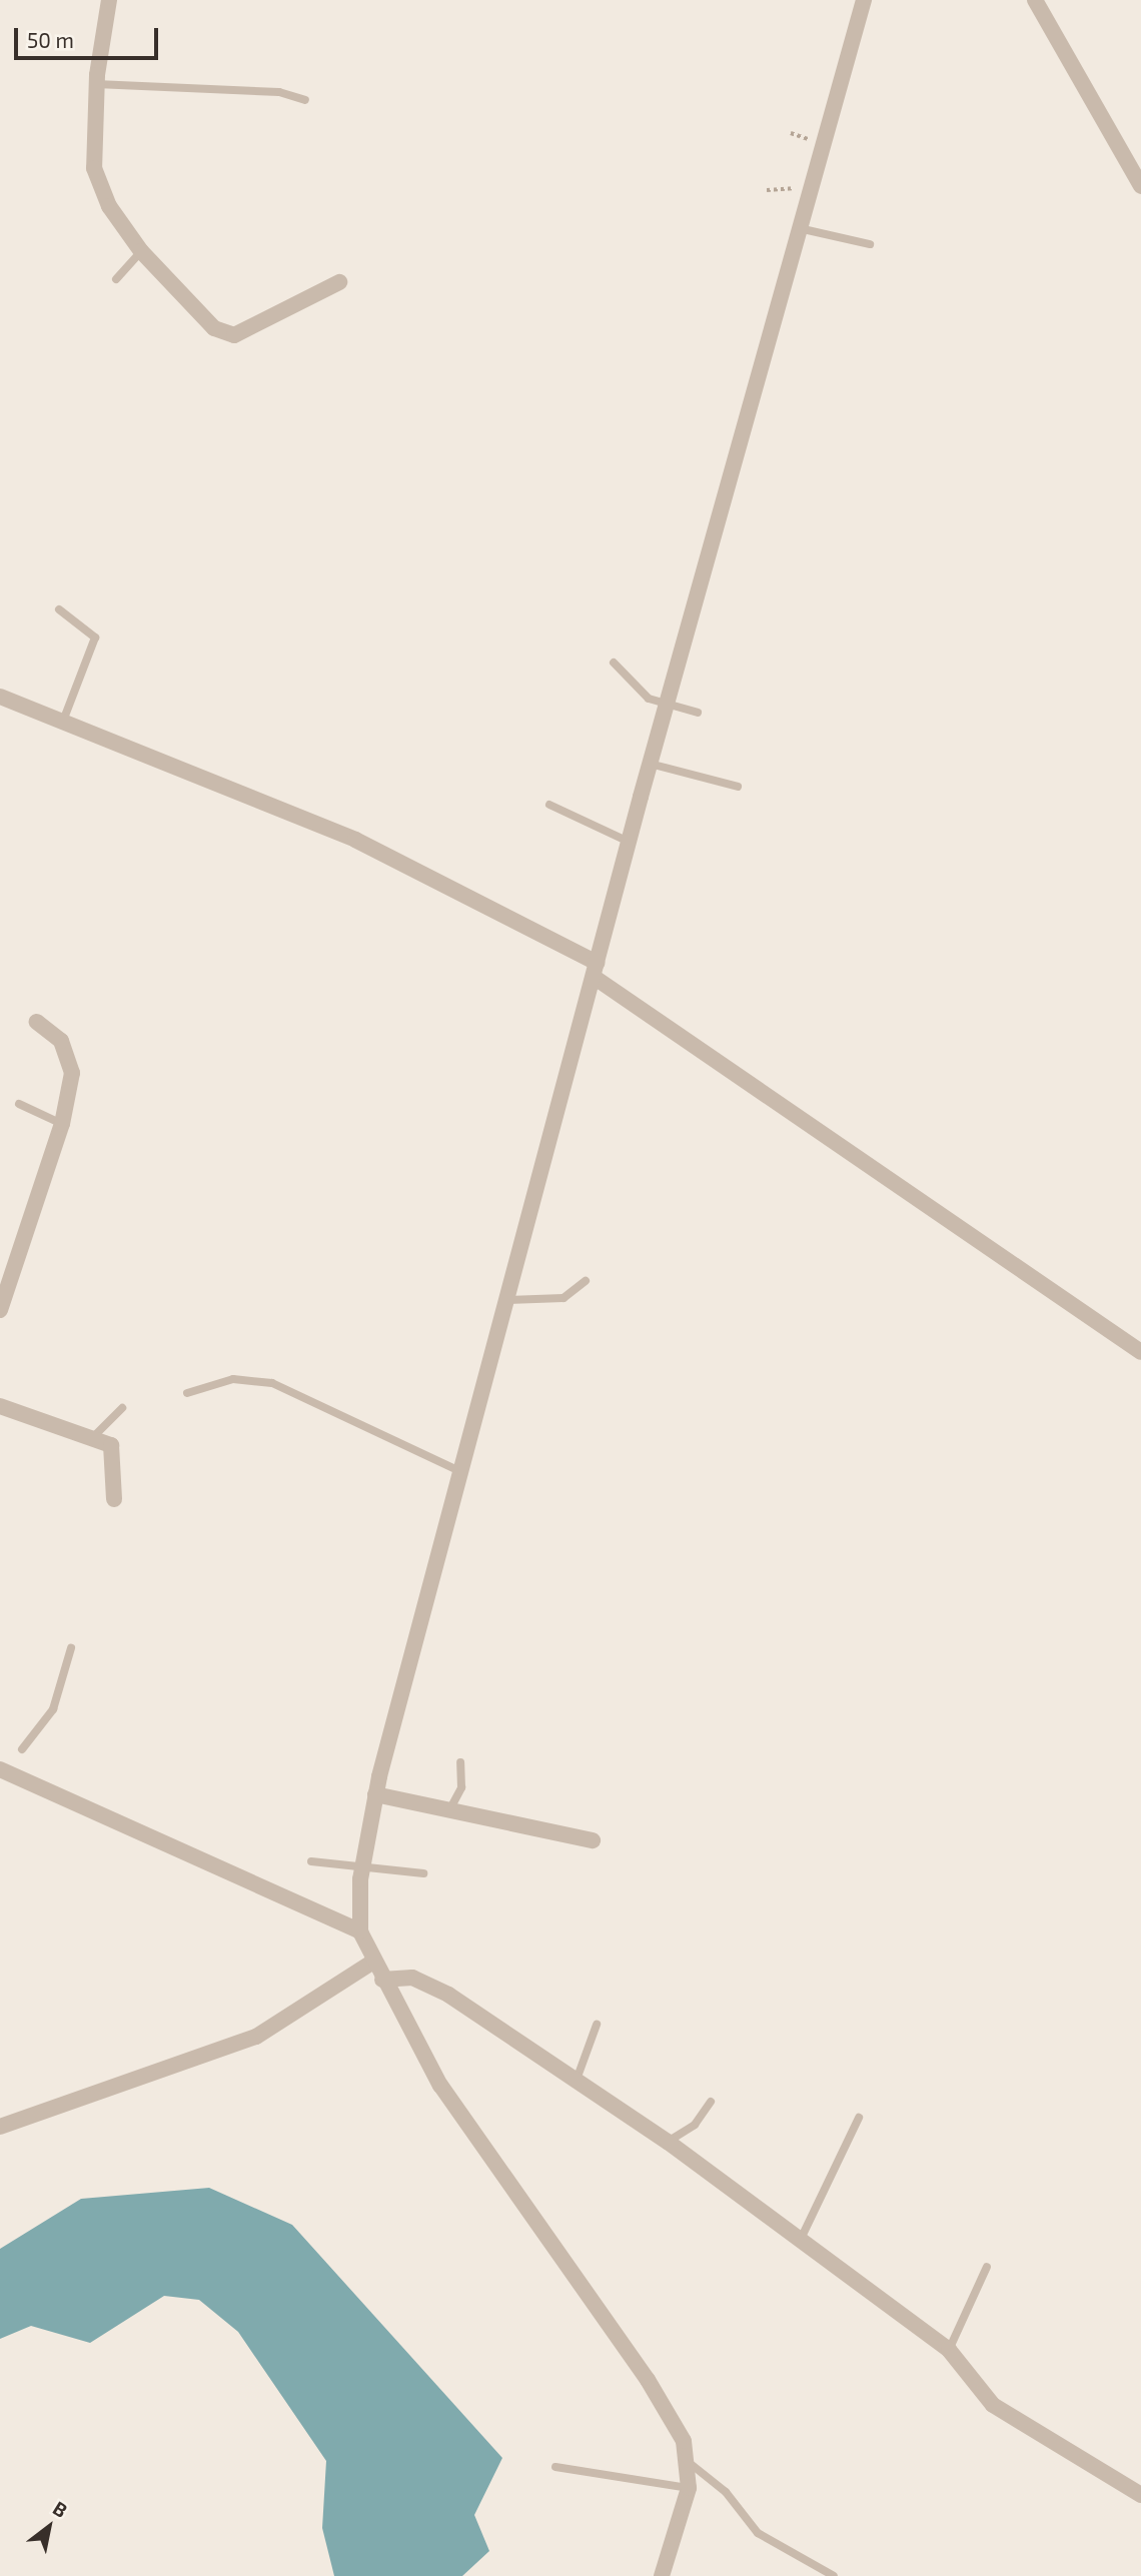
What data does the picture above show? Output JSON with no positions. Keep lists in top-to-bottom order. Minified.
{"scale_bar":"50 m","north":"top right"}
